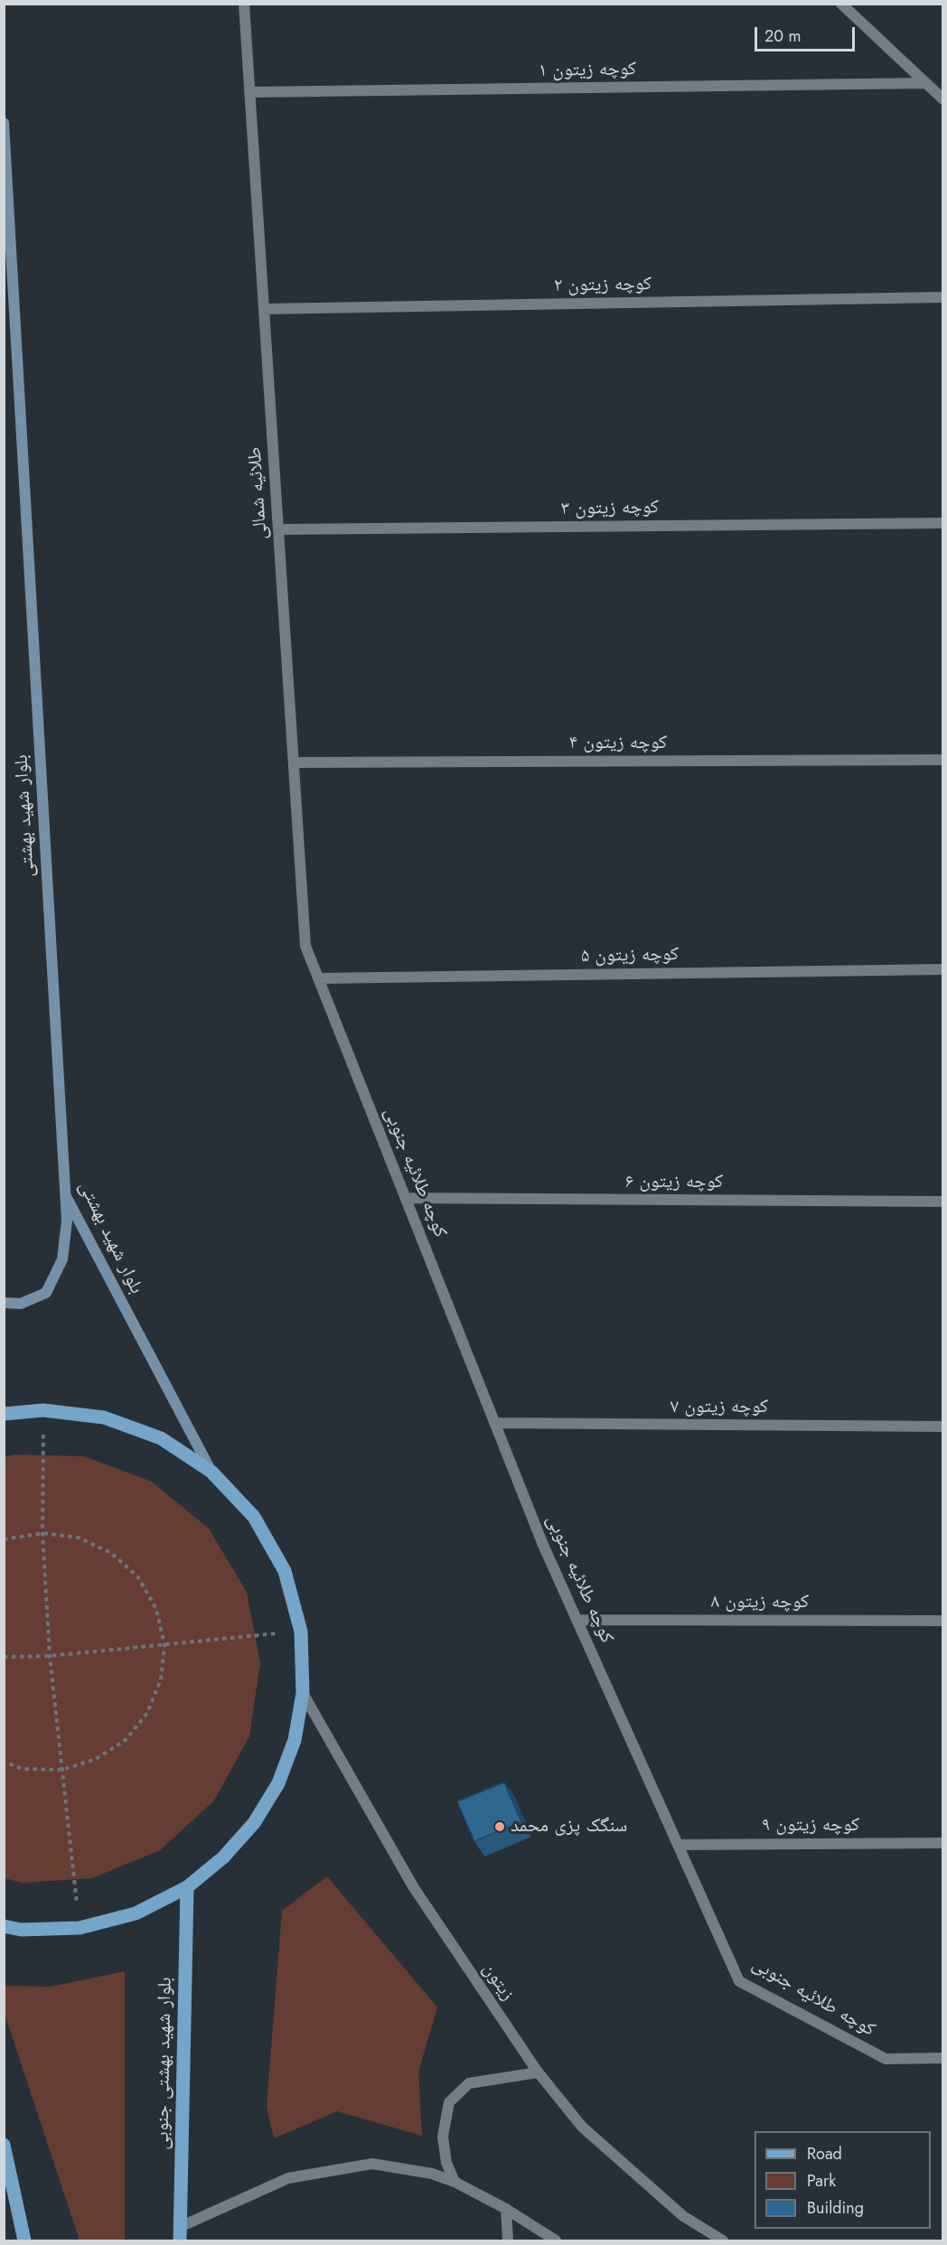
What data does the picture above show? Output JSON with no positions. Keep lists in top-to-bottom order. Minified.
{"streets":{"main road":["بلوار شهید بهشتی","بلوار شهید بهشتی جنوبی"],"street":["کوچه زیتون ۱","کوچه زیتون ۲","طلائیه شمالی","کوچه زیتون ۳","کوچه زیتون ۴","کوچه زیتون ۵","کوچه طلائیه جنوبی","کوچه زیتون ۶","کوچه زیتون ۷","کوچه زیتون ۸","کوچه زیتون ۹","زيتون"]},"crossings":[["کوچه زیتون ۱","طلائیه شمالی"],["کوچه زیتون ۲","طلائیه شمالی"],["طلائیه شمالی","کوچه زیتون ۳"],["طلائیه شمالی","کوچه زیتون ۴"],["طلائیه شمالی","کوچه زیتون ۵"],["طلائیه شمالی","کوچه طلائیه جنوبی"],["کوچه زیتون ۵","کوچه طلائیه جنوبی"],["کوچه طلائیه جنوبی","کوچه زیتون ۶"],["کوچه طلائیه جنوبی","کوچه زیتون ۷"],["کوچه طلائیه جنوبی","کوچه زیتون ۸"],["کوچه طلائیه جنوبی","کوچه زیتون ۹"]],"places":["سنگک پزی محمد"],"legend":["Road","Park","Building"],"scale_bar":"20 m"}
